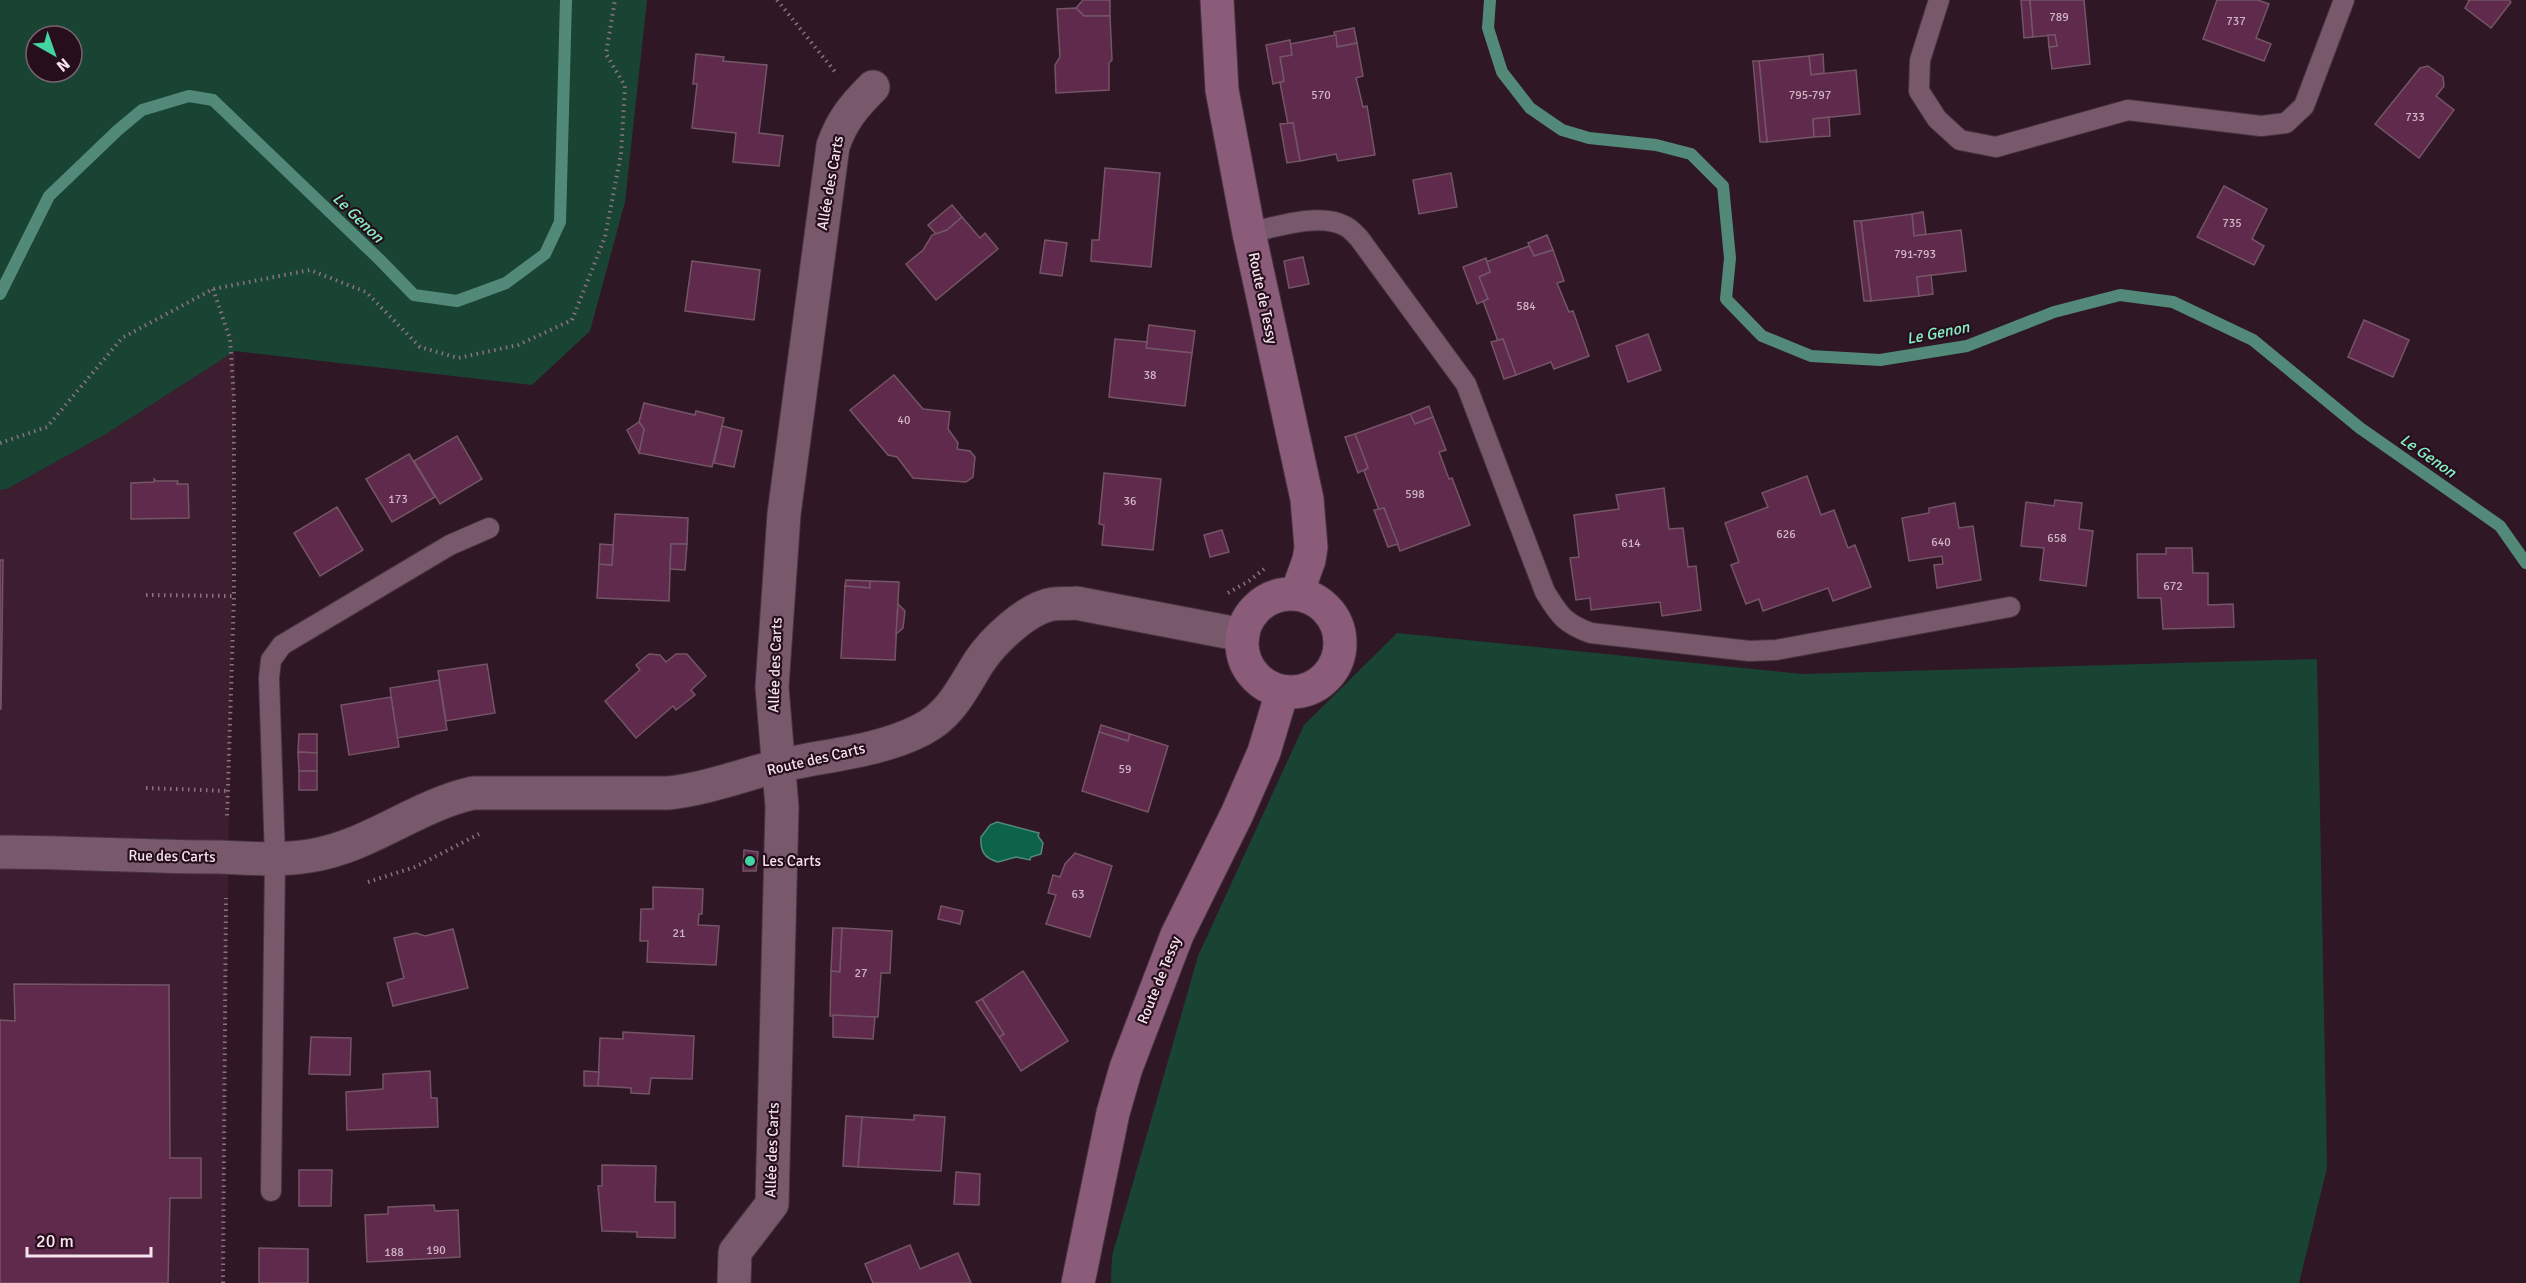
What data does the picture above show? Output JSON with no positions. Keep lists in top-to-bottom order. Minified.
{"streets":{"street":["Allée des Carts","Route de Tessy","Route des Carts","Rue des Carts"]},"crossings":[["Allée des Carts","Route des Carts"],["Route de Tessy","Route des Carts"],["Route des Carts","Rue des Carts"]],"water":["Le Genon"],"places":["Les Carts"],"house_numbers":["789","737","570","795-797","733","735","791-793","584","38","40","598","173","36","626","658","640","614","672","59","63","21","27","190","188"],"scale_bar":"20 m","north":"bottom right"}
